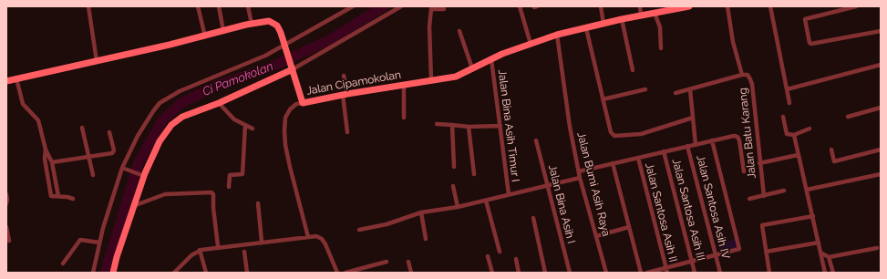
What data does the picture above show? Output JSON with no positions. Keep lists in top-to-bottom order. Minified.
{"streets":{"street":["Jalan Cipamokolan","Jalan Bina Asih Timur I","Jalan Batu Karang","Jalan Bumi Asih Raya","Jalan Bina Asih I","Jalan Santosa Asih IV","Jalan Santosa Asih III","Jalan Santosa Asih II"]},"crossings":[["Jalan Cipamokolan","Jalan Bina Asih Timur I"],["Jalan Cipamokolan","Jalan Bumi Asih Raya"]],"water":["Ci Pamokolan"]}
